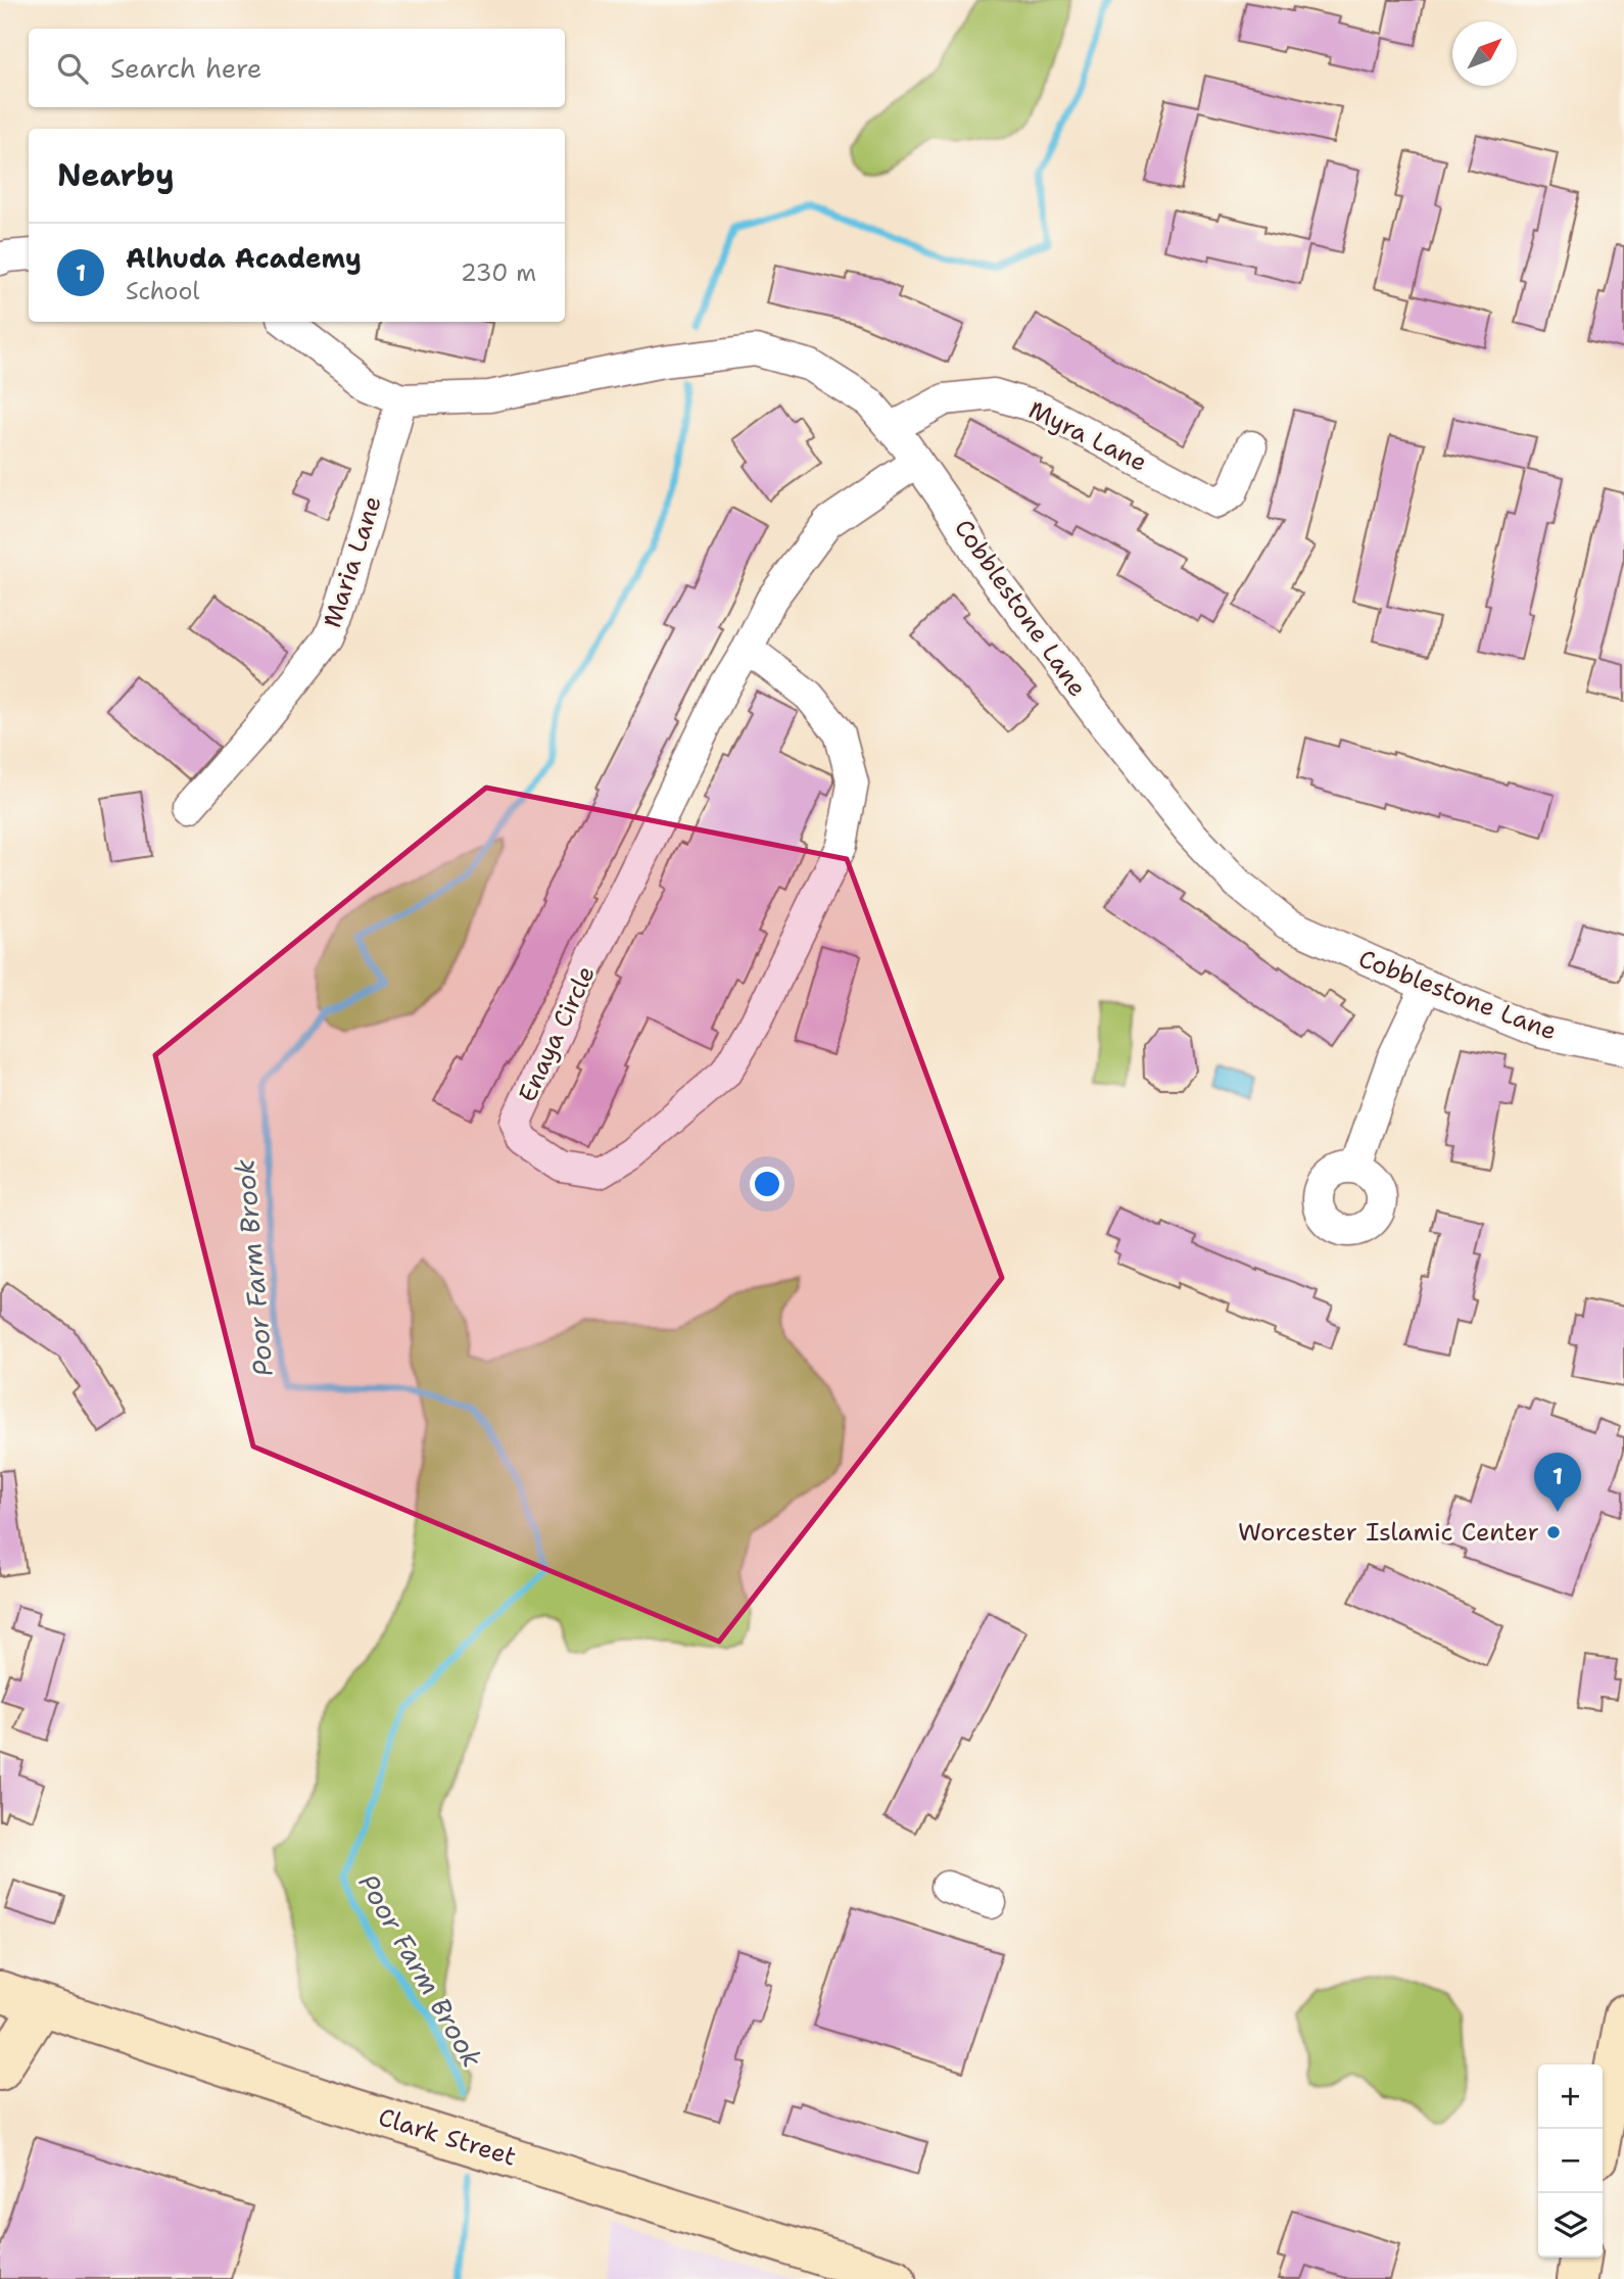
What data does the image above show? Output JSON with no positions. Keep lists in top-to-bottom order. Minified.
{"streets":{"street":["Myra Lane","Maria Lane","Cobblestone Lane","Enaya Circle","Clark Street"]},"crossings":[["Myra Lane","Cobblestone Lane"],["Maria Lane","Cobblestone Lane"],["Cobblestone Lane","Enaya Circle"]],"water":["Poor Farm Brook"],"places":["Worcester Islamic Center"],"north":"top right","page":{"search":"Search here","heading":"Nearby","list":[{"mark":"1","name":"Alhuda Academy","note":"School","value":"230 m"}],"pins":"1","map_buttons":["+","−"]}}
